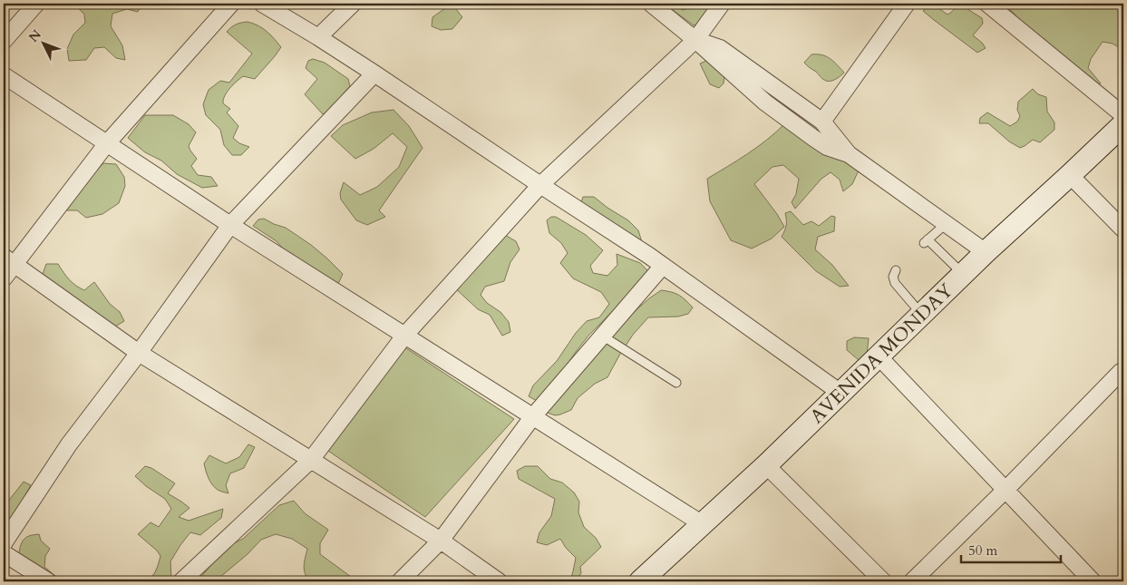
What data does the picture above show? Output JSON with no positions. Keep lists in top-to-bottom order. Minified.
{"streets":{"main road":["AVENIDA MONDAY"]},"scale_bar":"50 m","north":"top left"}
